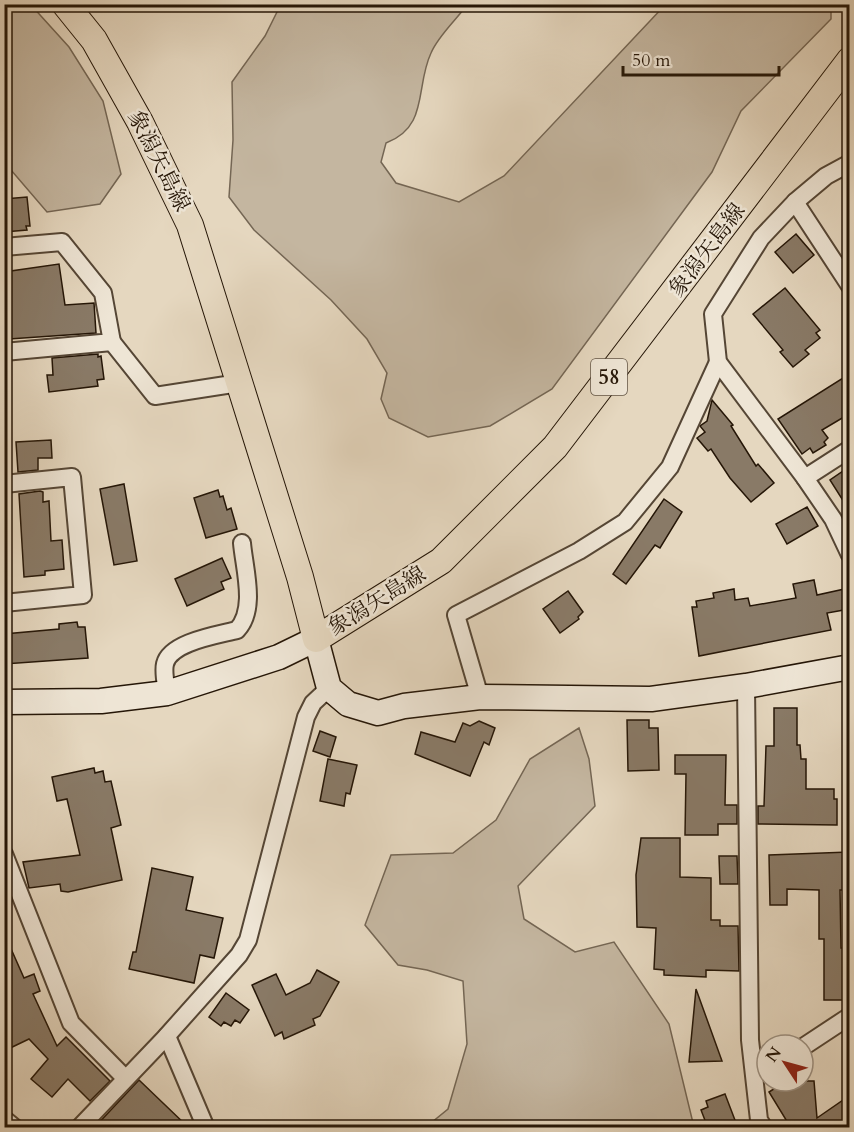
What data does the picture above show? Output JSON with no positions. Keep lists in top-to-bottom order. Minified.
{"streets":{"main road":["象潟矢島線","58"]},"scale_bar":"50 m","north":"top left"}
